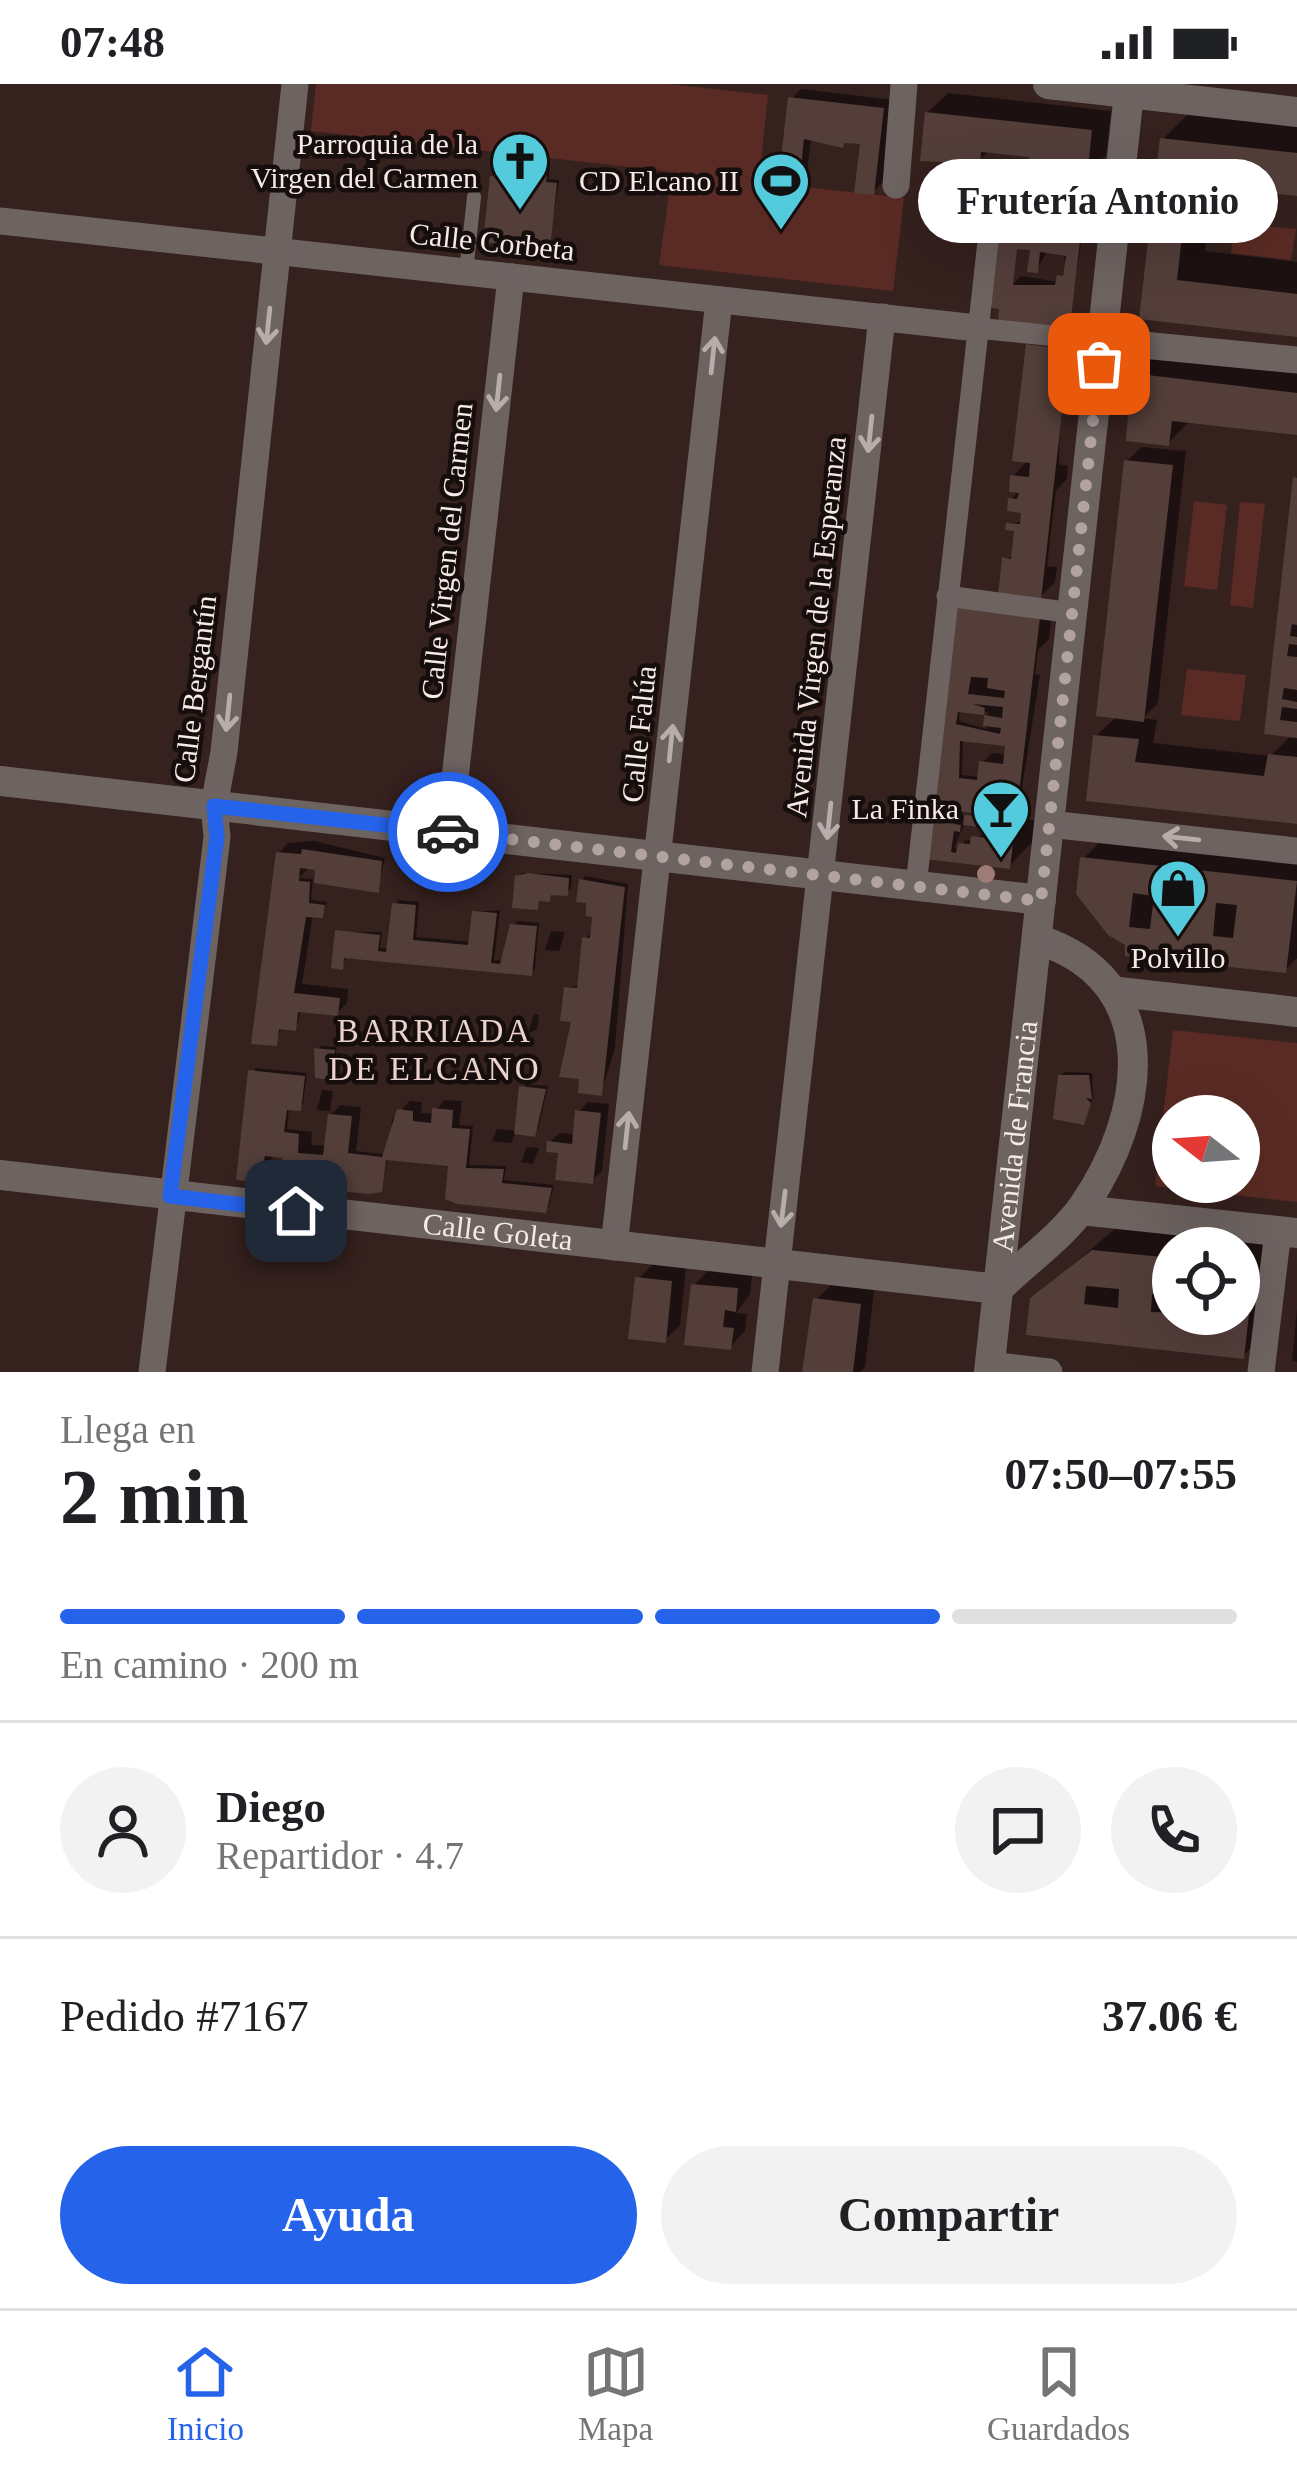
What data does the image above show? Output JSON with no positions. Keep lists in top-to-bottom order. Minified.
{"streets":{"street":["Calle Corbeta","Calle Virgen del Carmen","Avenida Virgen de la Esperanza","Calle Bergantín","Calle Falúa","Avenida de Francia","Calle Goleta"]},"crossings":[["Calle Corbeta","Calle Virgen del Carmen"],["Calle Corbeta","Avenida Virgen de la Esperanza"],["Calle Corbeta","Calle Bergantín"],["Calle Corbeta","Calle Falúa"],["Avenida Virgen de la Esperanza","Calle Goleta"],["Calle Bergantín","Calle Goleta"],["Calle Falúa","Calle Goleta"],["Avenida de Francia","Calle Goleta"]],"one_way":["Calle Virgen del Carmen","Calle Bergantín","Calle Falúa"],"districts":["BARRIADA DE ELCANO"],"places":{"church":["Parroquia de la Virgen del Carmen"],"sports":["CD Elcano II"],"other":["Frutería Antonio"],"bar":["La Finka"],"shop":["Polvillo"]},"north":"left","page":{"status":"07:48","bubble":"Frutería Antonio","heading":["2 min","Llega en","07:50–07:55"],"panel":["Diego","Repartidor · 4.7","Pedido #7167","37.06 €"],"bar":"En camino · 200 m","buttons":["Ayuda","Compartir"],"tabs":["Inicio","Mapa","Guardados"]}}
